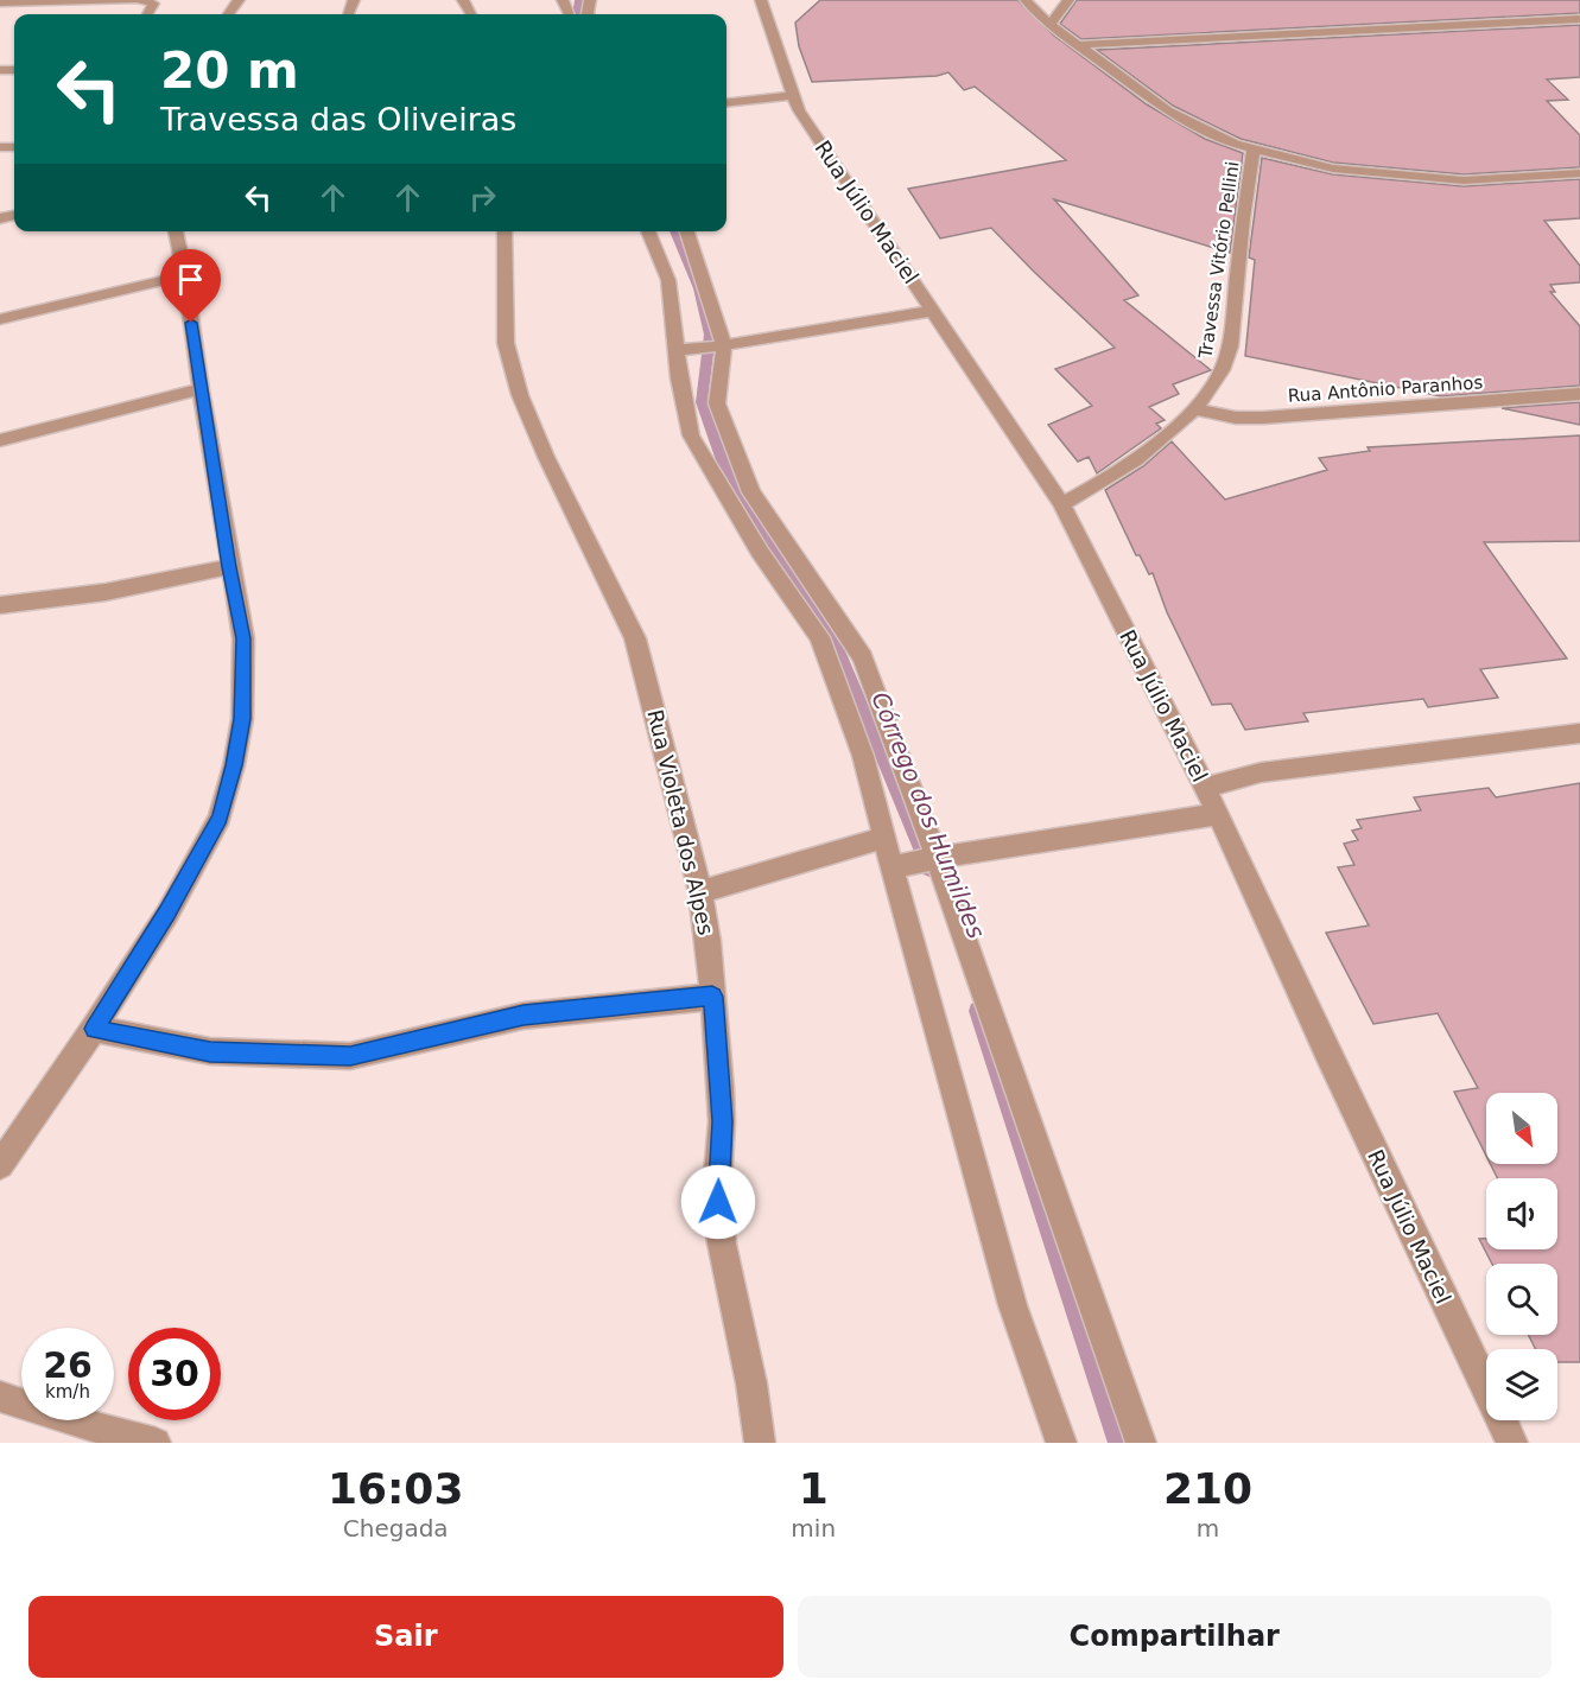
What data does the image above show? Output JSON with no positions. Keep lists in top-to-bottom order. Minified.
{"streets":{"street":["Rua Júlio Maciel","Travessa Vitório Pellini","Rua Antônio Paranhos","Rua Violeta dos Alpes"]},"crossings":[["Rua Júlio Maciel","Travessa Vitório Pellini"],["Travessa Vitório Pellini","Rua Antônio Paranhos"]],"water":["Córrego dos Humildes"],"north":"bottom right","page":{"turn":["20 m","Travessa das Oliveiras"],"speed":"26 km/h","limit":"30","eta":["16:03","Chegada","1","min","210","m"],"buttons":["Sair","Compartilhar"]}}
